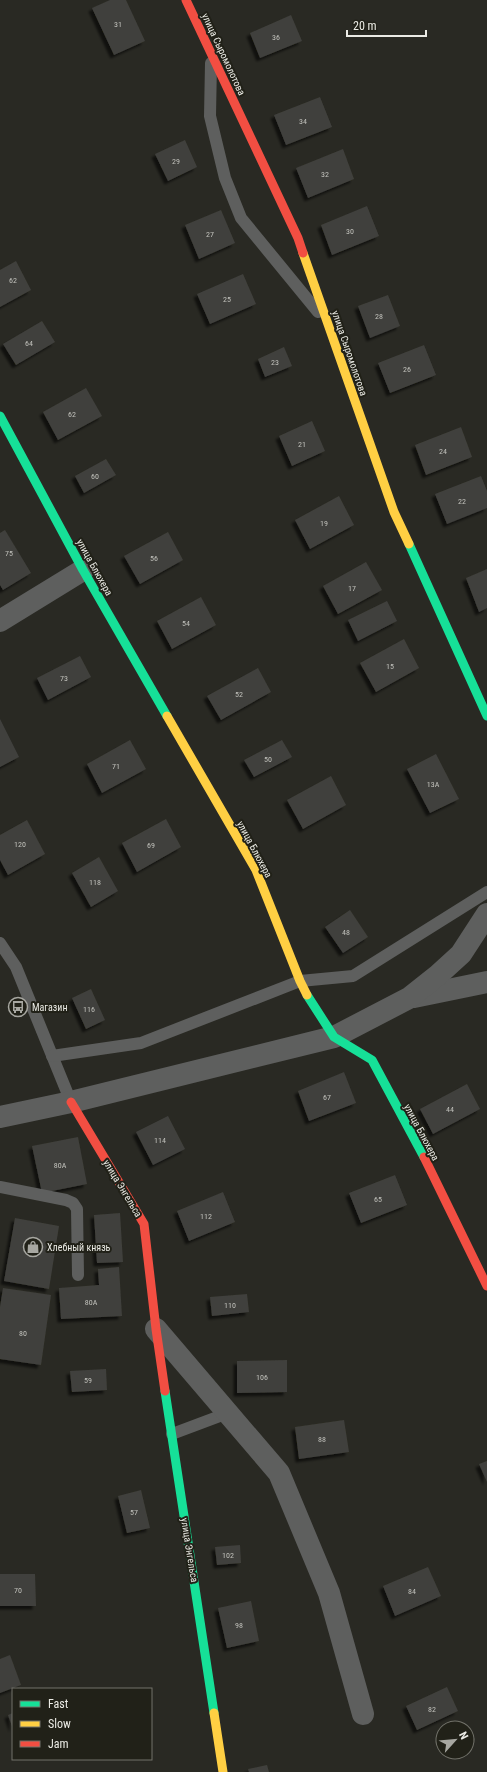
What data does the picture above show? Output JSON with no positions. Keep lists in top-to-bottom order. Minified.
{"streets":{"street":["улица Сыромолотова","улица Блюхера","улица Энгельса"]},"places":{"bus stop":["Магазин"],"shop":["Хлебный князь"]},"house_numbers":["31","36","34","29","32","30","27","62","25","28","64","23","26","62","21","24","60","22","19","75","56","17","54","15","73","52","50","71","13А","120","69","118","48","116","67","44","114","80А","65","112","80А","110","80","106","59","88","57","102","70","84","98","82"],"legend":["Fast","Slow","Jam"],"scale_bar":"20 m","north":"top right"}
